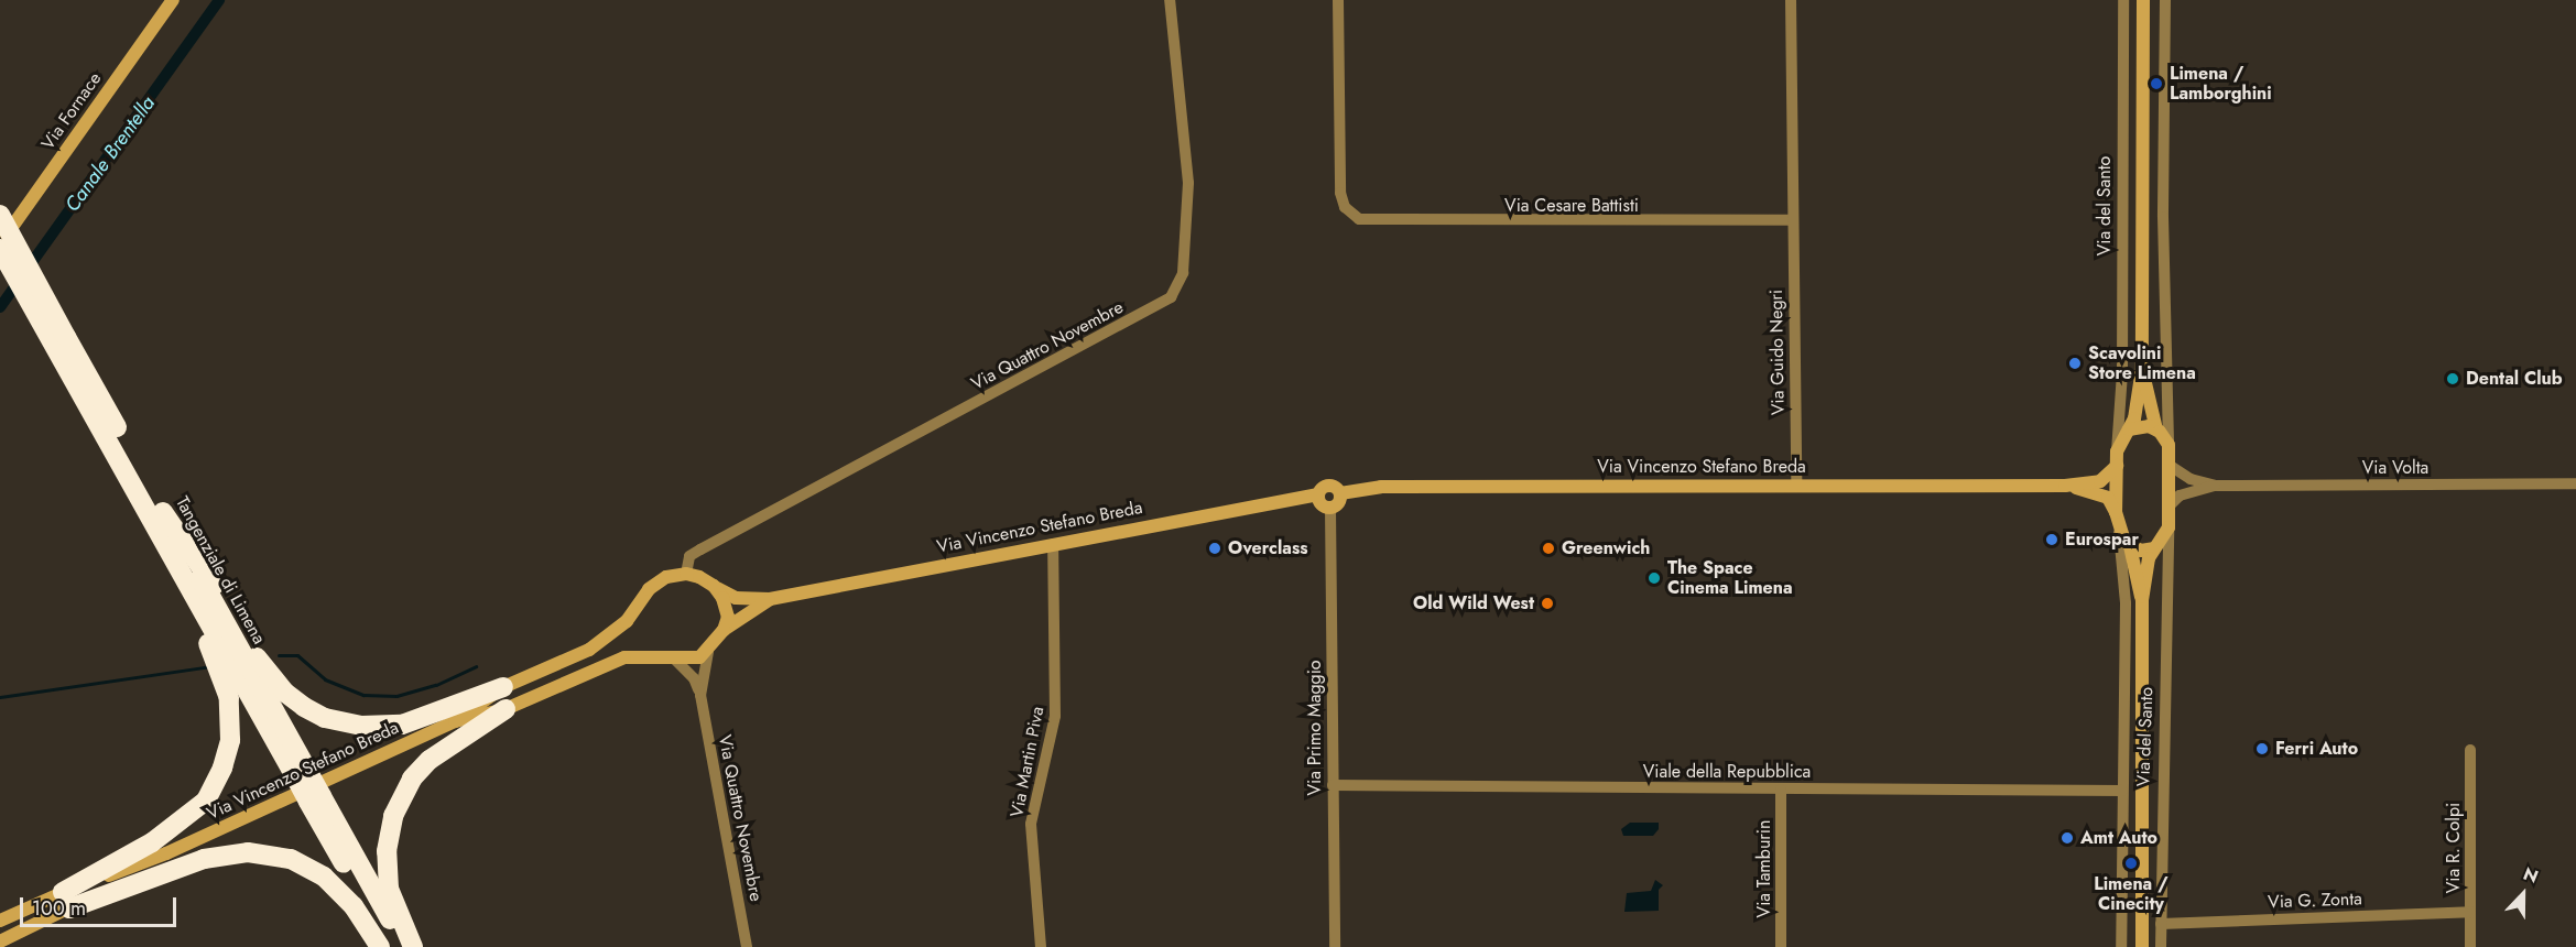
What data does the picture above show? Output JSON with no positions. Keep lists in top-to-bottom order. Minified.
{"streets":{"highway":["Tangenziale di Limena"],"street":["Via Fornace","Via Cesare Battisti","Via del Santo","Via Quattro Novembre","Via Guido Negri","Via Vincenzo Stefano Breda","Via Volta","Via Primo Maggio","Via Martin Piva","Viale della Repubblica","Via R. Colpi","Via Tamburin","Via G. Zonta"]},"crossings":[["Via Cesare Battisti","Via Guido Negri"],["Via del Santo","Via Vincenzo Stefano Breda"],["Via del Santo","Viale della Repubblica"],["Via del Santo","Via G. Zonta"],["Via Quattro Novembre","Via Vincenzo Stefano Breda"],["Via Guido Negri","Via Vincenzo Stefano Breda"],["Via Vincenzo Stefano Breda","Via Primo Maggio"],["Via Vincenzo Stefano Breda","Via Martin Piva"],["Via Primo Maggio","Viale della Repubblica"],["Viale della Repubblica","Via Tamburin"],["Via R. Colpi","Via G. Zonta"]],"water":["Canale Brentella"],"places":["Limena / Lamborghini","Scavolini Store Limena","Dental Club","Eurospar","Overclass","Greenwich","The Space Cinema Limena","Old Wild West","Ferri Auto","Amt Auto","Limena / Cinecity"],"scale_bar":"100 m","north":"top"}
